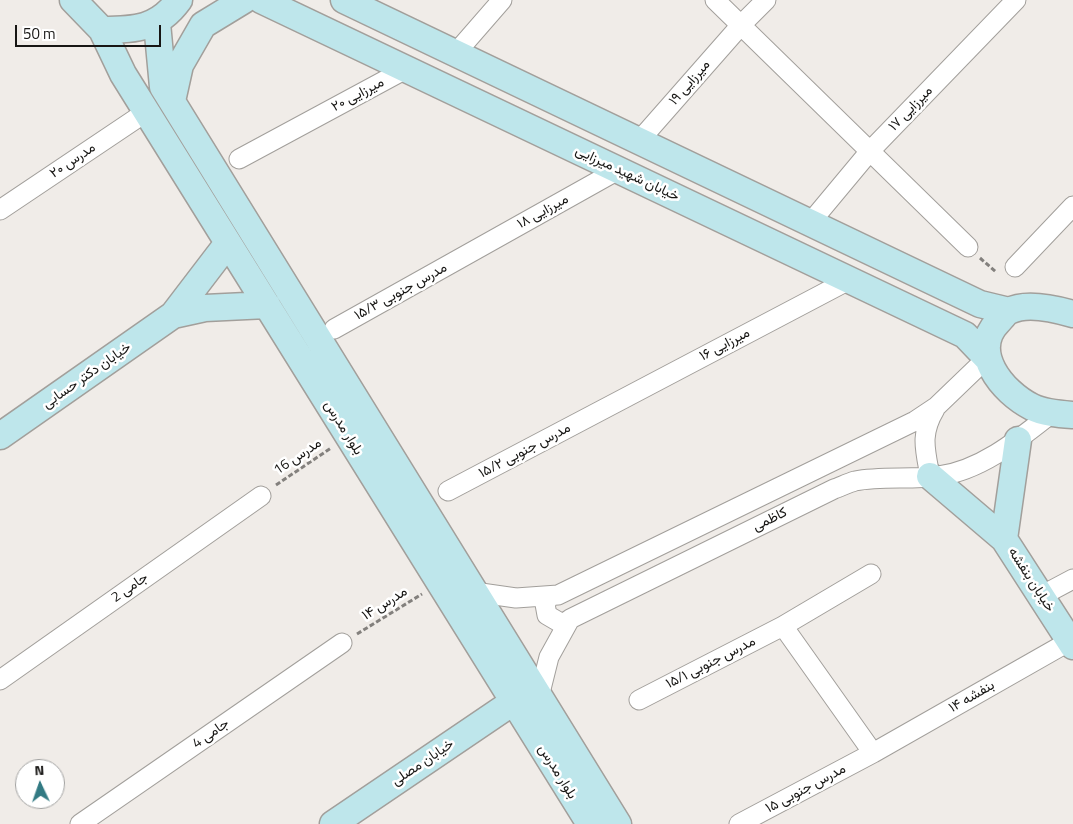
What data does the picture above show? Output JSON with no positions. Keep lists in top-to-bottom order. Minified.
{"streets":{"street":["میرزایی ۱۹","میرزایی ۲۰","میرزایی ۱۷","مدرس ۲۰","خیابان شهید میرزایی","میرزایی ۱۸","مدرس جنوبی ۱۵/۳","میرزایی ۱۶","خیابان دکتر حسابی","بلوار مدرس","مدرس جنوبی ۱۵/۲","کاظمی","خیابان بنفشه","جامی 2","مدرس جنوبی ۱۵/۱","بنفشه ۱۴","جامی 4","خیابان مصلی","مدرس جنوبی ۱۵"],"path":["مدرس 16","مدرس ۱۴"]},"crossings":[["میرزایی ۲۰","خیابان شهید میرزایی"],["مدرس ۲۰","بلوار مدرس"],["خیابان شهید میرزایی","میرزایی ۱۸"],["خیابان شهید میرزایی","میرزایی ۱۶"],["خیابان شهید میرزایی","کاظمی"],["میرزایی ۱۸","مدرس جنوبی ۱۵/۳"],["میرزایی ۱۶","مدرس جنوبی ۱۵/۲"],["بلوار مدرس","مدرس 16"],["بلوار مدرس","کاظمی"],["بلوار مدرس","مدرس ۱۴"],["بلوار مدرس","خیابان مصلی"],["مدرس 16","جامی 2"],["کاظمی","خیابان بنفشه"],["خیابان بنفشه","بنفشه ۱۴"],["مدرس ۱۴","جامی 4"],["بنفشه ۱۴","مدرس جنوبی ۱۵"]],"scale_bar":"50 m","north":"top"}
